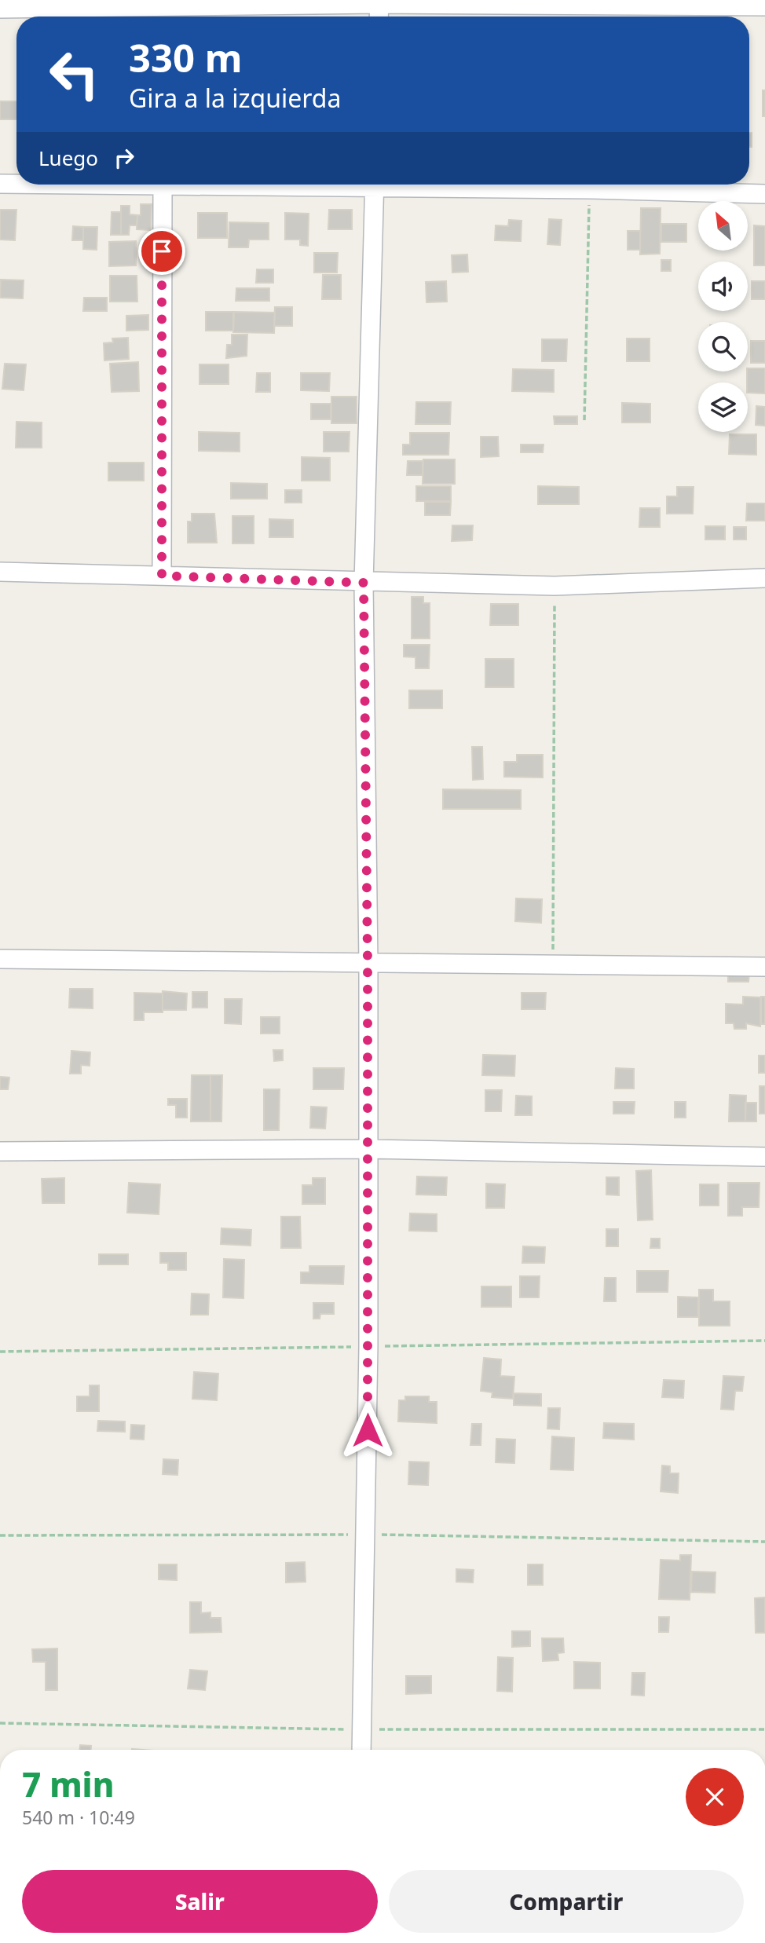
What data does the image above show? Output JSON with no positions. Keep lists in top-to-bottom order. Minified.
{"north":"top left","page":{"turn":["330 m","Gira a la izquierda"],"then":"Luego","heading":["7 min","540 m · 10:49"],"buttons":["Salir","Compartir"]}}
